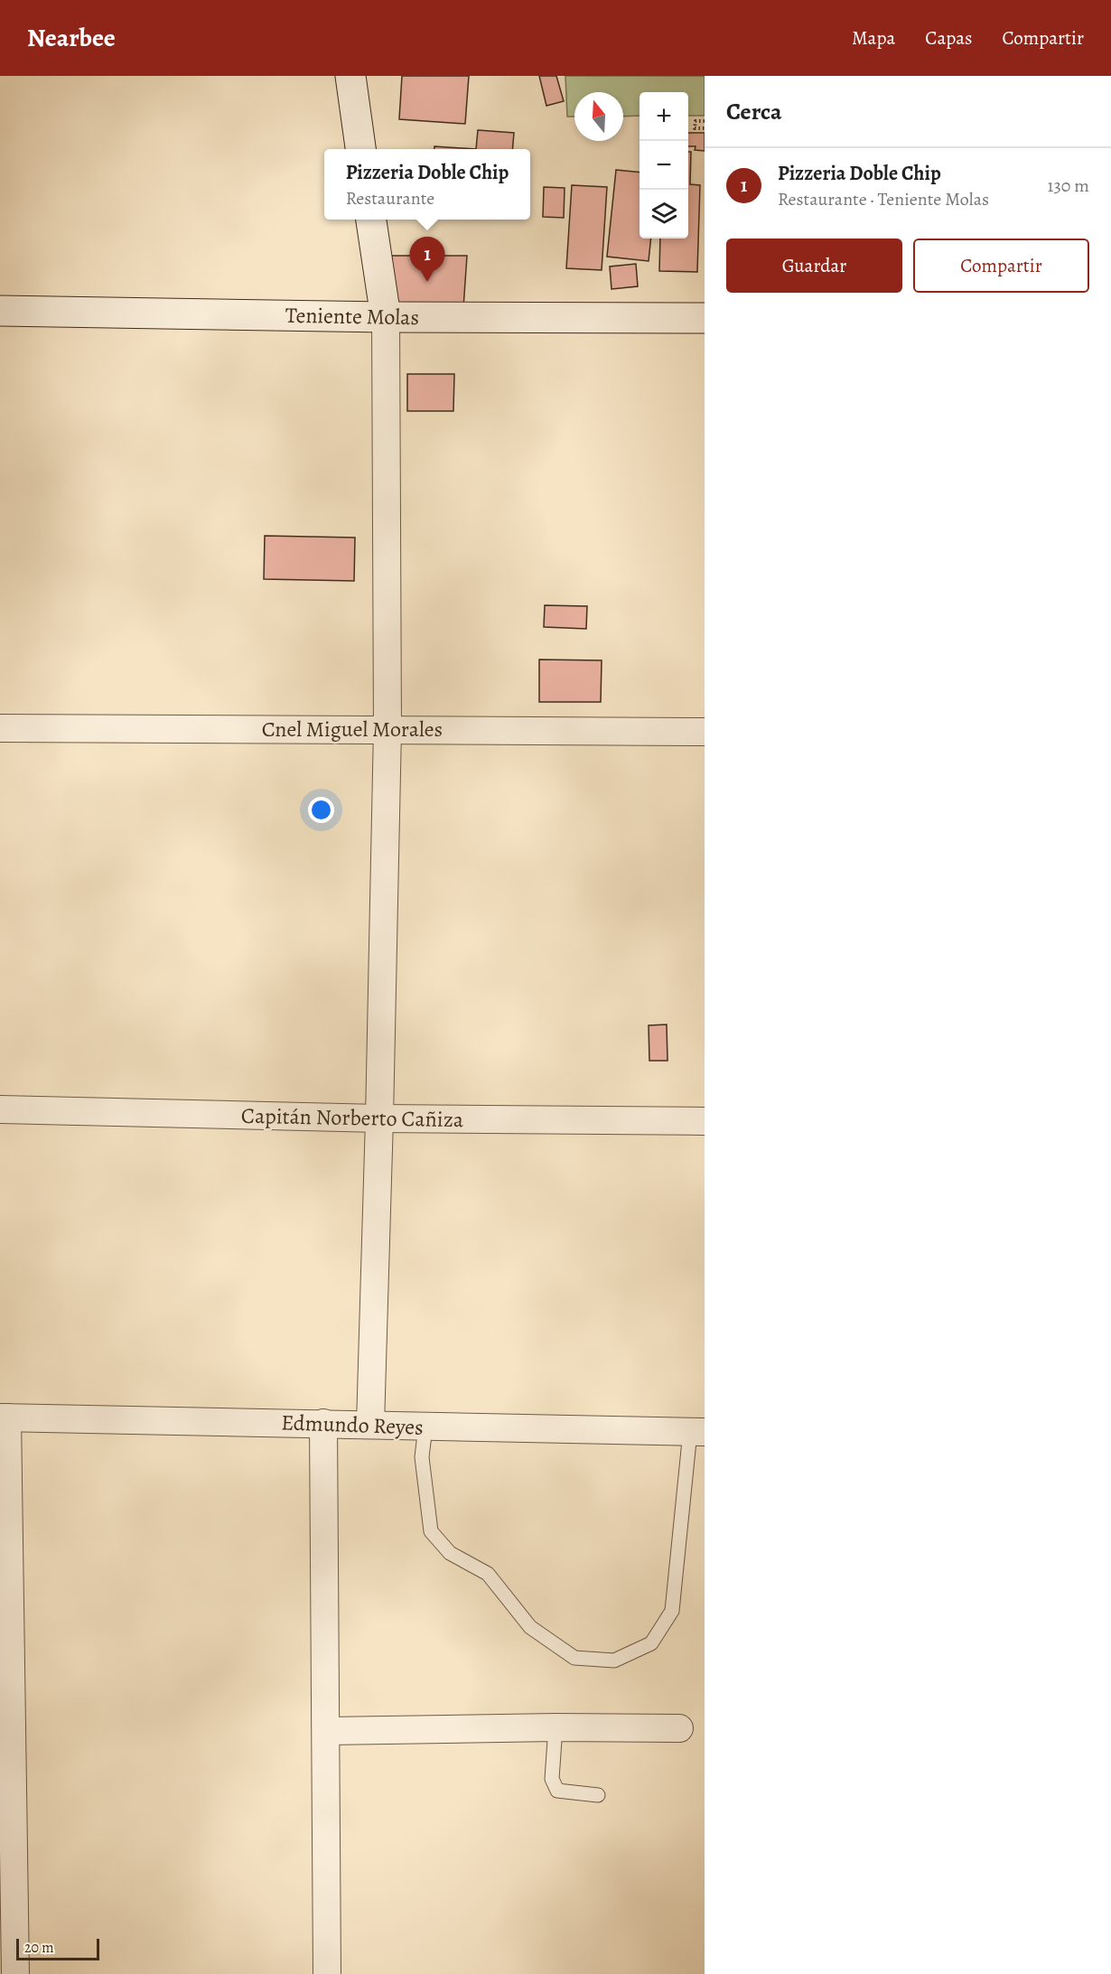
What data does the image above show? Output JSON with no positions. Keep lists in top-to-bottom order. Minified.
{"streets":{"street":["Teniente Molas","Cnel Miguel Morales","Capitán Norberto Cañiza","Edmundo Reyes"]},"scale_bar":"20 m","north":"top","page":{"header":"Nearbee","nav":["Mapa","Capas","Compartir"],"heading":"Cerca","map_buttons":["+","−"],"list":[{"mark":"1","name":"Pizzeria Doble Chip","note":"Restaurante · Teniente Molas","value":"130 m"}],"popup":["Pizzeria Doble Chip","Restaurante"],"buttons":["Guardar","Compartir"],"pins":"1","scale":"20 m"}}
